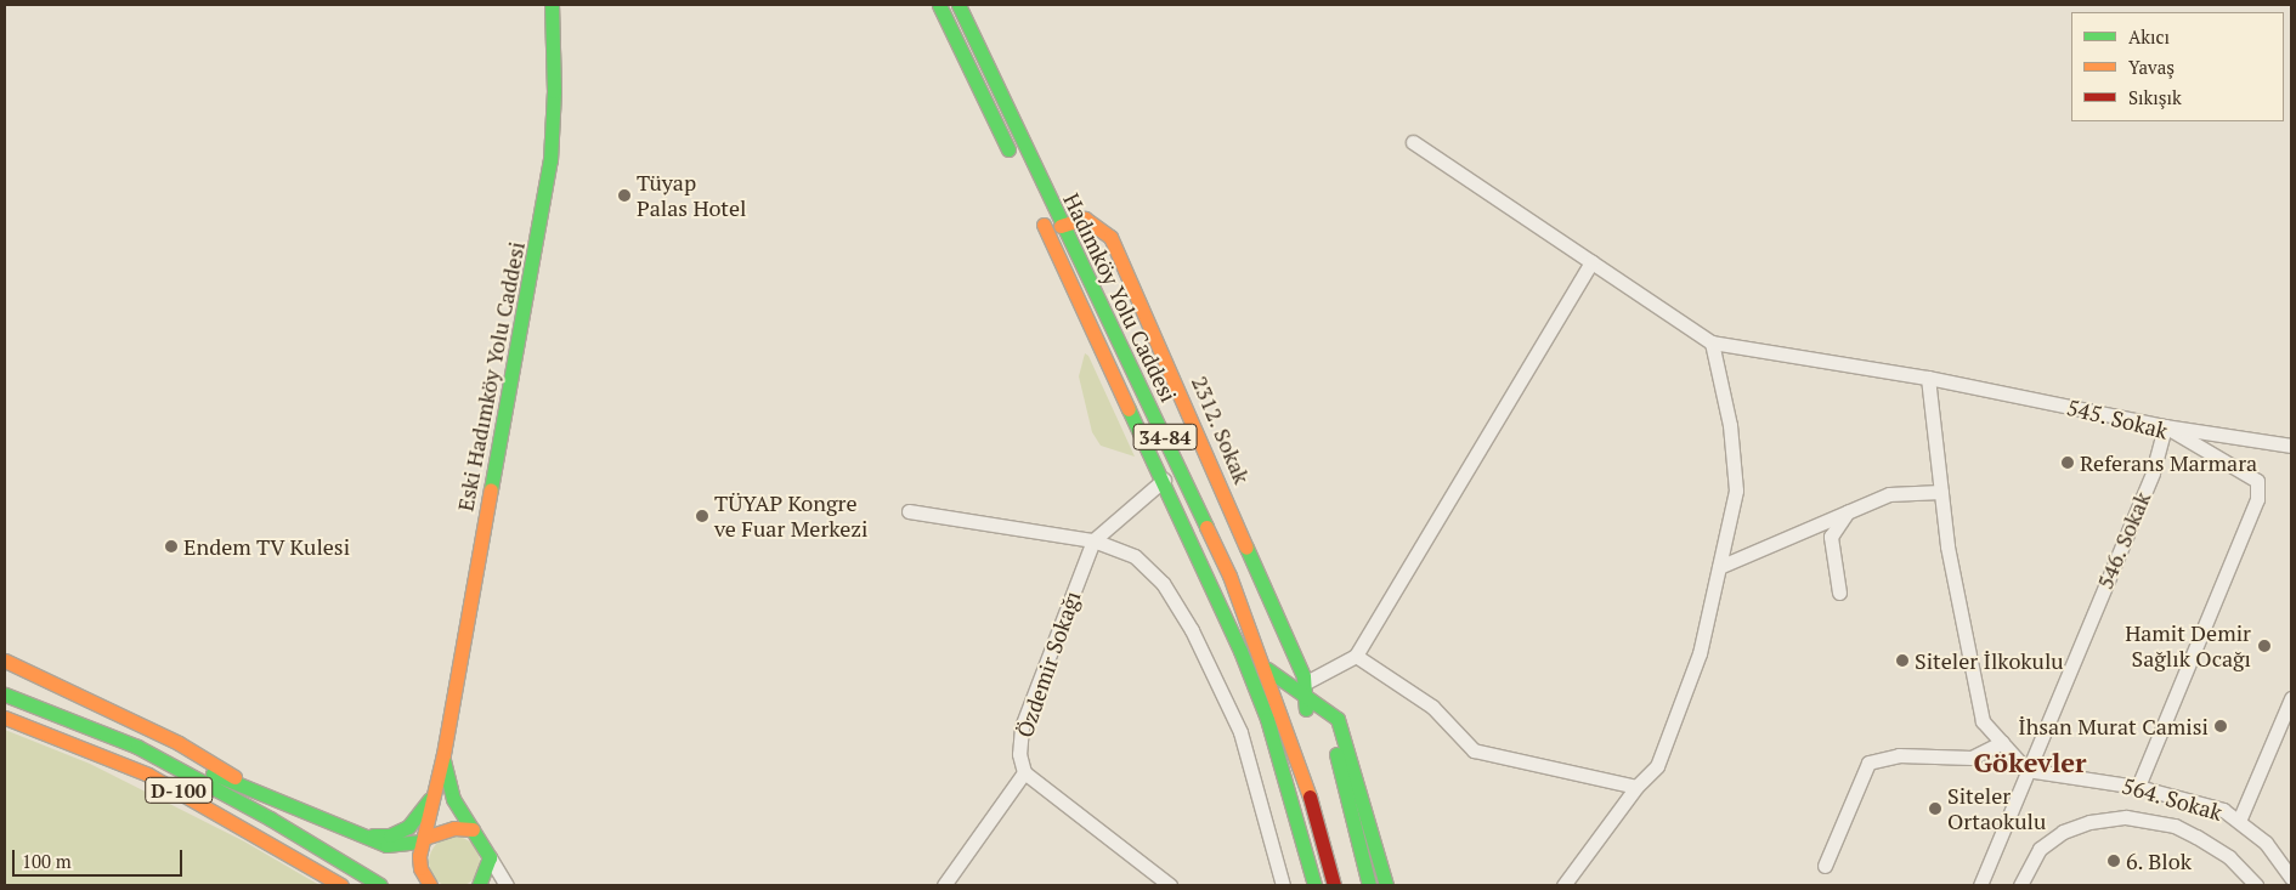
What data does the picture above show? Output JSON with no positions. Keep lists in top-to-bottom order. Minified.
{"streets":{"main road":["Hadımköy Yolu Caddesi","Eski Hadımköy Yolu Caddesi","2312. Sokak","34-84","D-100"],"street":["545. Sokak","546. Sokak","Özdemir Sokağı","564. Sokak"]},"crossings":[["Hadımköy Yolu Caddesi","2312. Sokak"],["Hadımköy Yolu Caddesi","Özdemir Sokağı"],["545. Sokak","546. Sokak"],["545. Sokak","564. Sokak"],["546. Sokak","564. Sokak"]],"districts":["Gökevler"],"places":["Tüyap Palas Hotel","Referans Marmara","TÜYAP Kongre ve Fuar Merkezi","Endem TV Kulesi","Hamit Demir Sağlık Ocağı","Siteler İlkokulu","İhsan Murat Camisi","Siteler Ortaokulu","6. Blok"],"legend":["Akıcı","Yavaş","Sıkışık"],"scale_bar":"100 m"}
